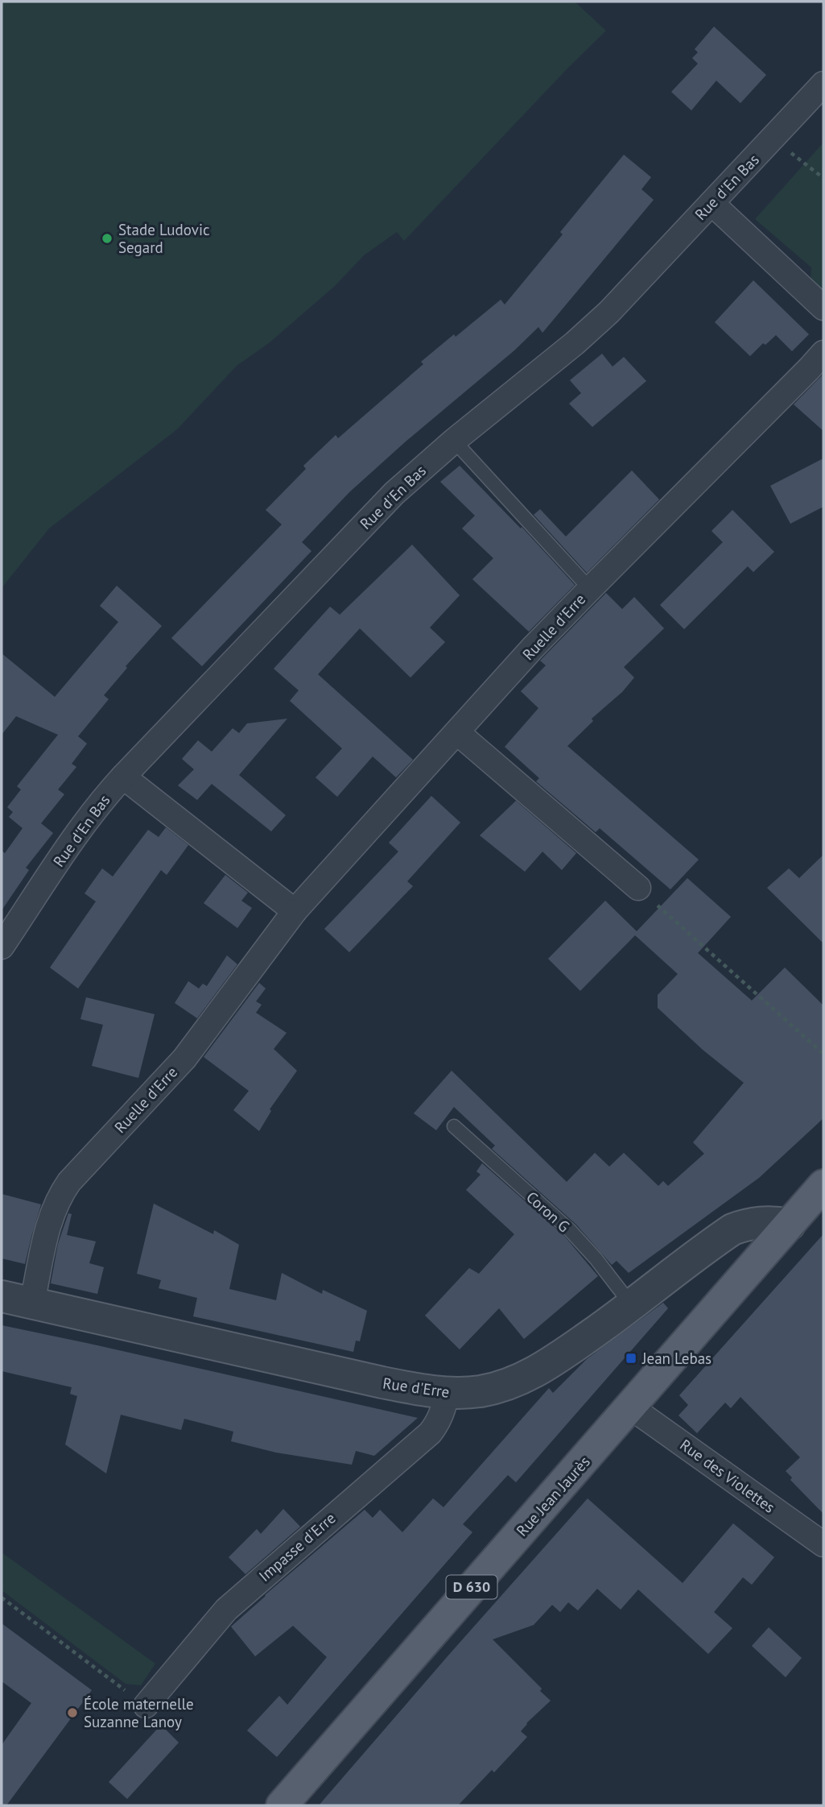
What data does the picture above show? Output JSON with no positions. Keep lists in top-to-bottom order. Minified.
{"streets":{"main road":["Rue Jean Jaurès","D 630"],"street":["Rue d'En Bas","Ruelle d'Erre","Rue d'Erre","Rue des Violettes","Impasse d'Erre"],"lane":["Coron G"]},"crossings":[["Ruelle d'Erre","Rue d'Erre"],["Coron G","Rue d'Erre"],["Rue d'Erre","Rue Jean Jaurès"],["Rue d'Erre","Impasse d'Erre"],["Rue des Violettes","Rue Jean Jaurès"]],"places":{"other":["Stade Ludovic Segard","École maternelle Suzanne Lanoy"],"transit":["Jean Lebas"]}}
